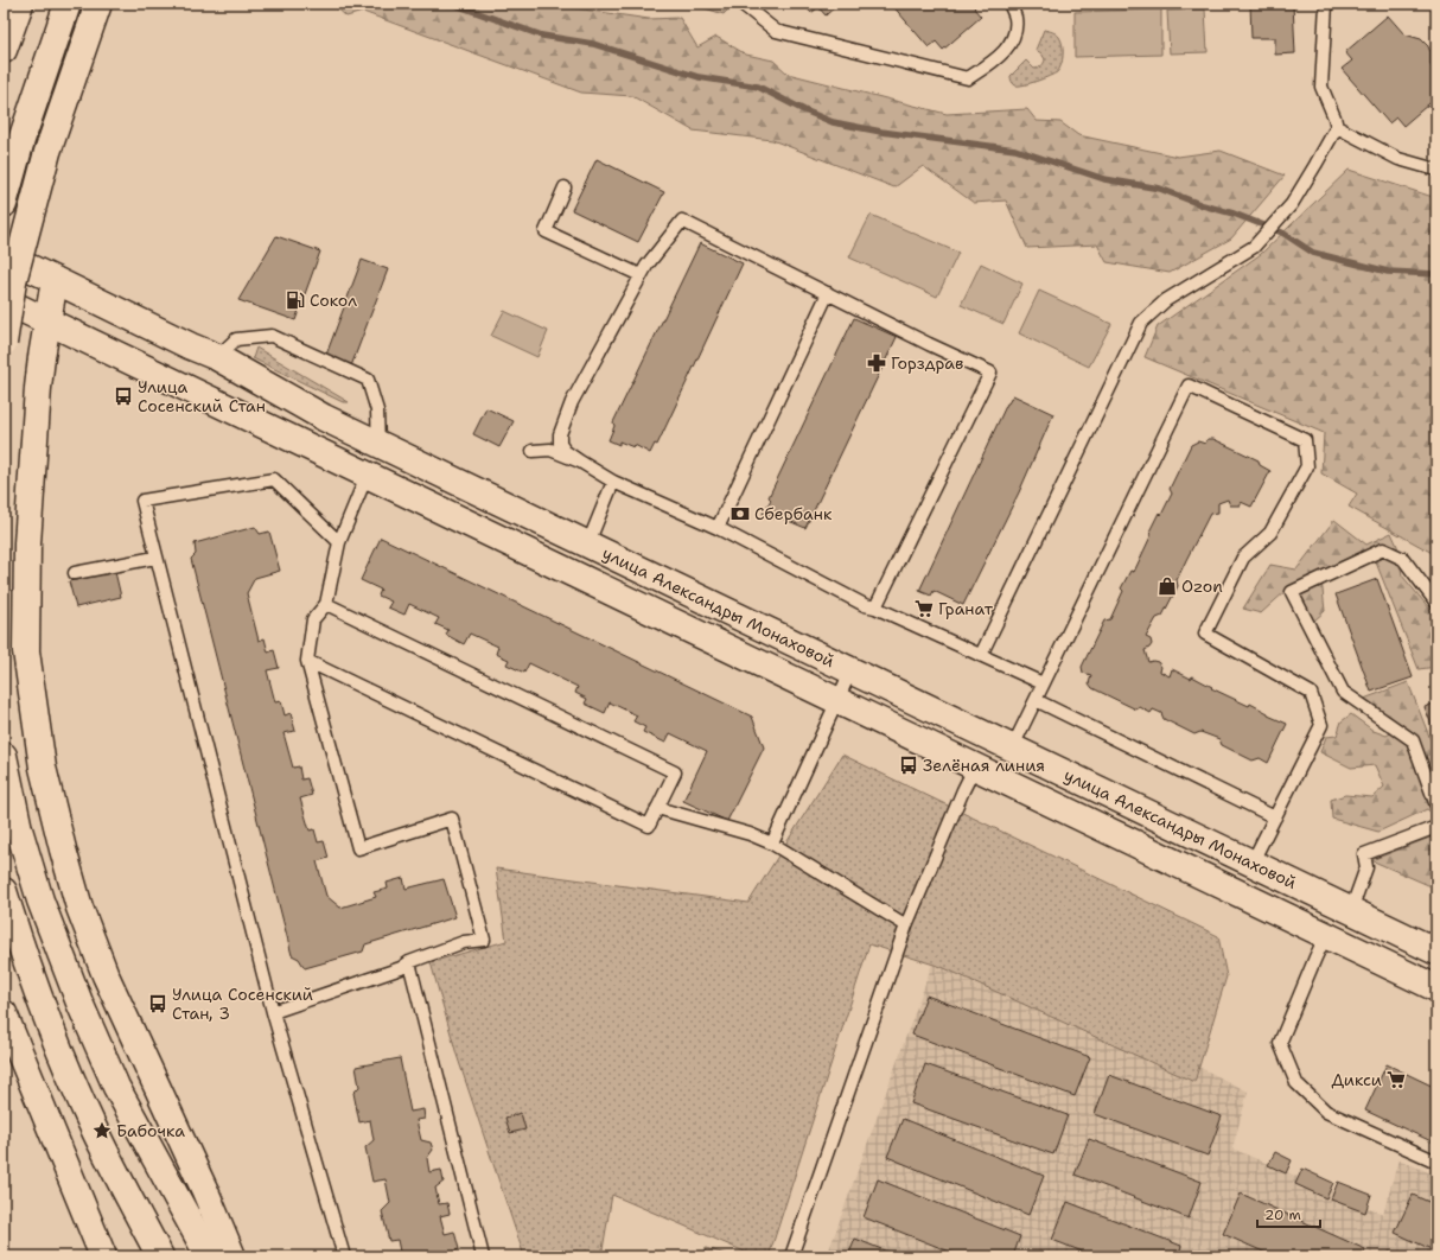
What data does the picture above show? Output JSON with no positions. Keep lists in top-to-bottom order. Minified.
{"streets":{"main road":["улица Александры Монаховой"]},"places":{"fuel station":["Сокол"],"pharmacy":["Горздрав"],"bus stop":["Улица Сосенский Стан","Зелёная линия","Улица Сосенский Стан, 3"],"bank":["Сбербанк"],"shop":["Ozon"],"supermarket":["Гранат","Дикси"],"place":["Бабочка"]},"scale_bar":"20 m"}
